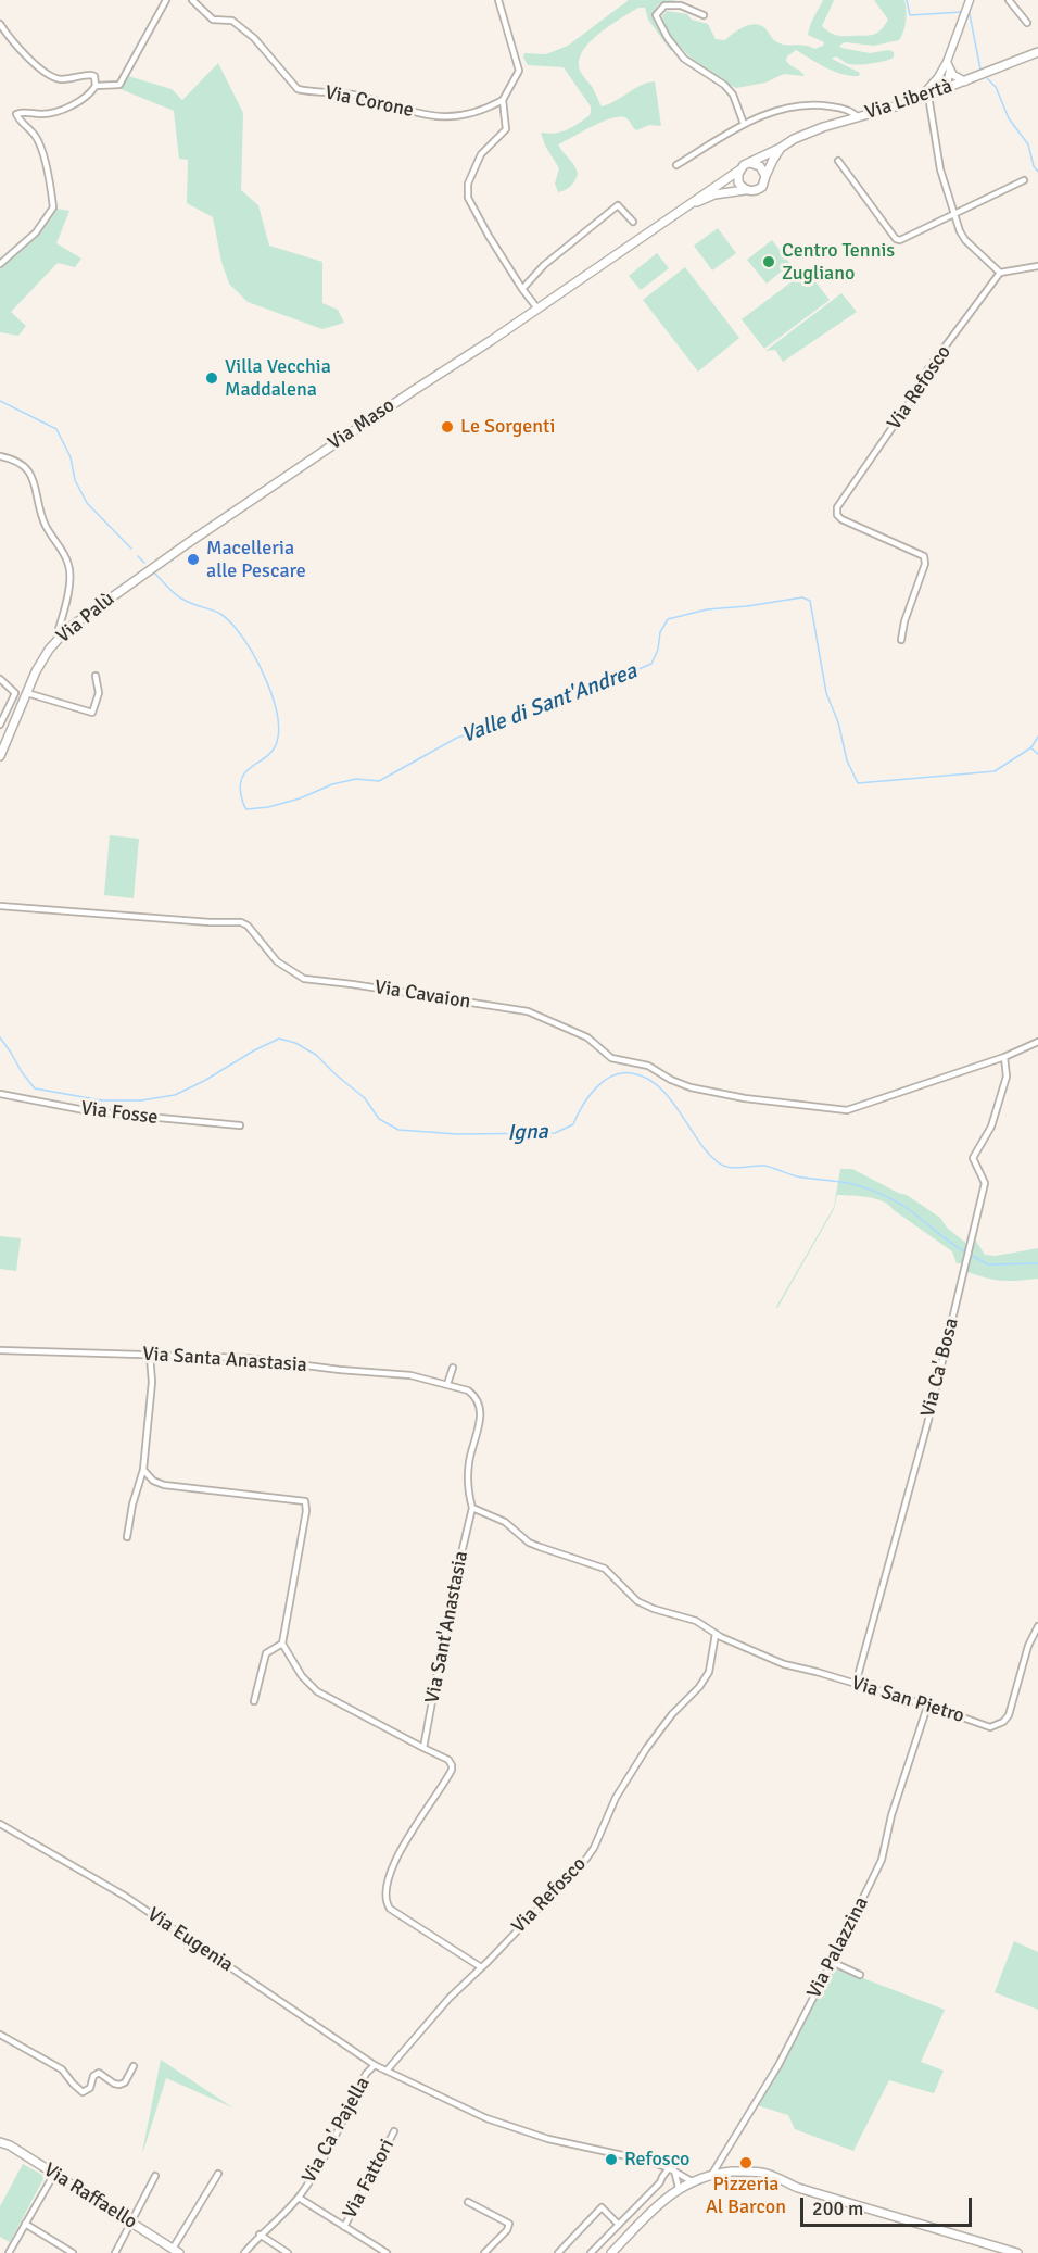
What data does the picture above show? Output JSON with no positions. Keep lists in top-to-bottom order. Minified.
{"streets":{"main road":["Via Libertà","Via Maso","Via Palù","Via Raffaello"],"street":["Via Corone","Via Refosco","Via Cavaion","Via Fosse","Via Santa Anastasia","Via Ca' Bosa","Via Sant'Anastasia","Via San Pietro","Via Eugenia","Via Palazzina","Via Ca' Pajella","Via Fattori"]},"crossings":[["Via Refosco","Via San Pietro"],["Via Maso","Via Palù"],["Via Cavaion","Via Ca' Bosa"],["Via Santa Anastasia","Via Sant'Anastasia"],["Via Ca' Bosa","Via San Pietro"],["Via San Pietro","Via Palazzina"],["Via Eugenia","Via Ca' Pajella"]],"water":["Valle di Sant'Andrea","Igna"],"places":["Centro Tennis Zugliano","Villa Vecchia Maddalena","Le Sorgenti","Macelleria alle Pescare","Refosco","Pizzeria Al Barcon"],"scale_bar":"200 m"}
